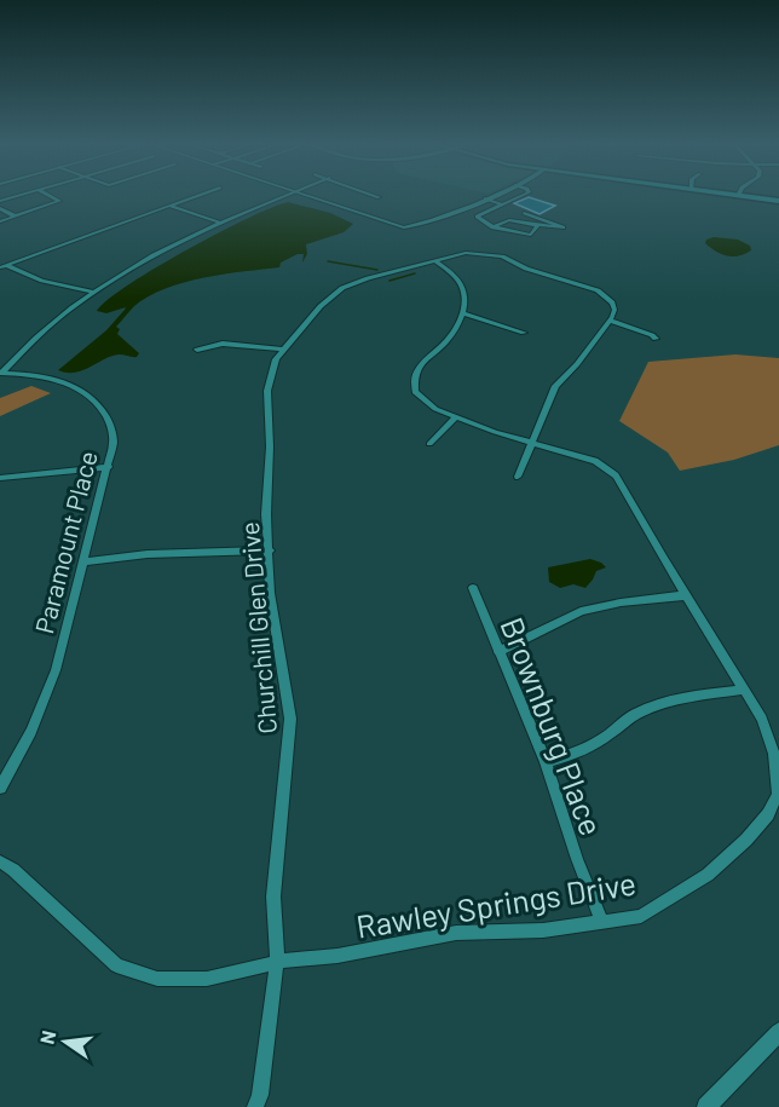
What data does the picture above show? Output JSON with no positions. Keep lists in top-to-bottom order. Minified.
{"streets":{"street":["Paramount Place","Churchill Glen Drive","Brownburg Place","Rawley Springs Drive"]},"crossings":[["Churchill Glen Drive","Rawley Springs Drive"],["Brownburg Place","Rawley Springs Drive"]],"north":"left"}
